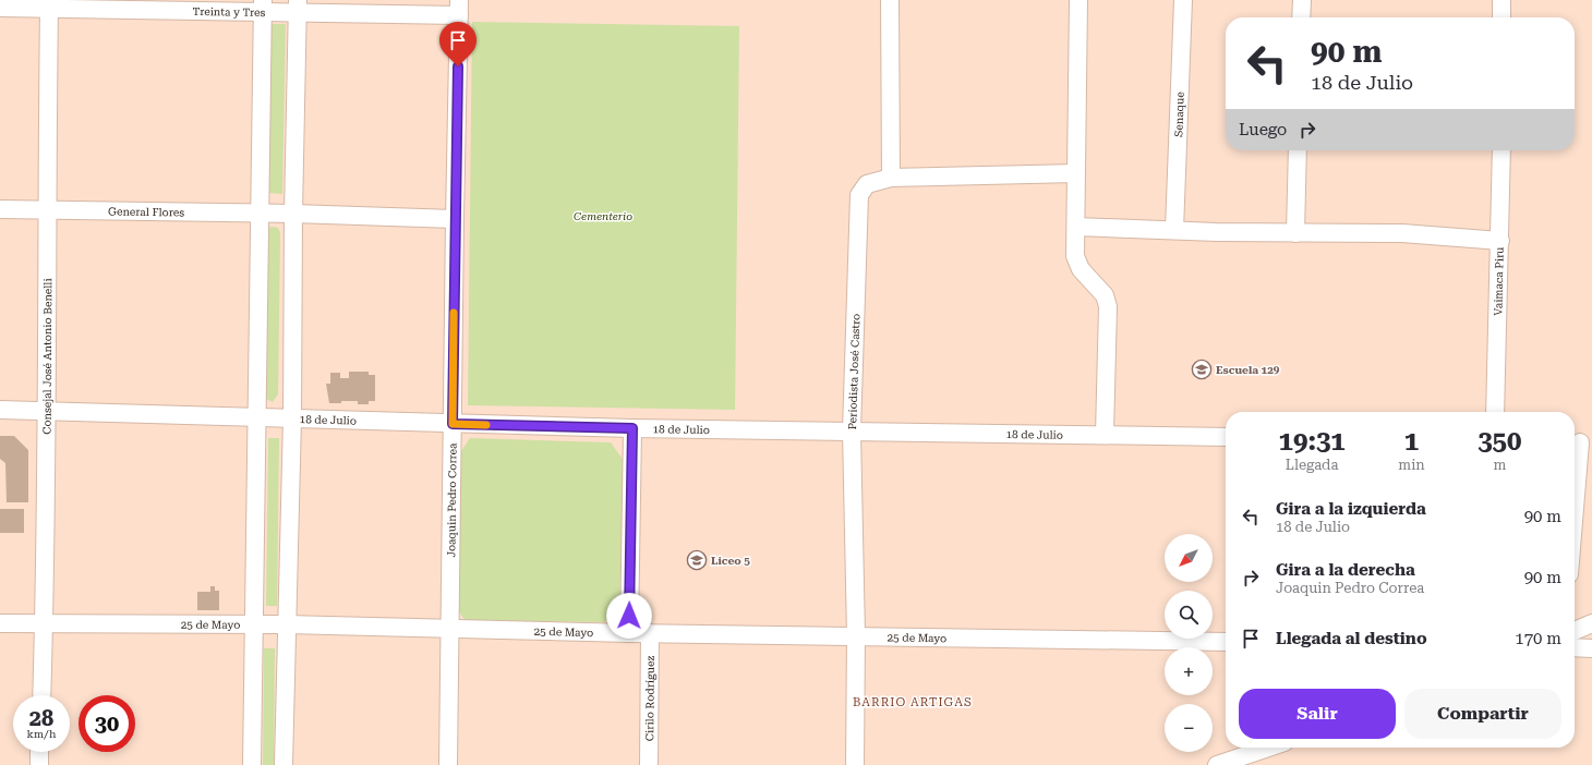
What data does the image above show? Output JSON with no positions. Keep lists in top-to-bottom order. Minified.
{"streets":{"street":["Treinta y Tres","Senaque","General Flores","Vaimaca Piru","Consejal José Antonio Benelli","Periodista José Castro","18 de Julio","Joaquin Pedro Correa","25 de Mayo","Cirilo Rodríguez"]},"crossings":[["Treinta y Tres","Consejal José Antonio Benelli"],["Treinta y Tres","Joaquin Pedro Correa"],["General Flores","Consejal José Antonio Benelli"],["General Flores","Joaquin Pedro Correa"],["Consejal José Antonio Benelli","18 de Julio"],["Consejal José Antonio Benelli","25 de Mayo"],["Periodista José Castro","18 de Julio"],["Periodista José Castro","25 de Mayo"],["18 de Julio","Joaquin Pedro Correa"],["Joaquin Pedro Correa","25 de Mayo"],["25 de Mayo","Cirilo Rodríguez"]],"districts":["BARRIO ARTIGAS"],"parks":["Cementerio"],"places":{"school or university":["Escuela 129","Liceo 5"]},"north":"bottom left","page":{"turn":["90 m","18 de Julio"],"then":"Luego","eta":["19:31","Llegada","1","min","350","m"],"list":[{"name":"Gira a la izquierda","note":"18 de Julio","value":"90 m"},{"name":"Gira a la derecha","note":"Joaquin Pedro Correa","value":"90 m"},{"name":"Llegada al destino","value":"170 m"}],"map_buttons":["+","−"],"buttons":["Salir","Compartir"],"speed":"28 km/h","limit":"30"}}
